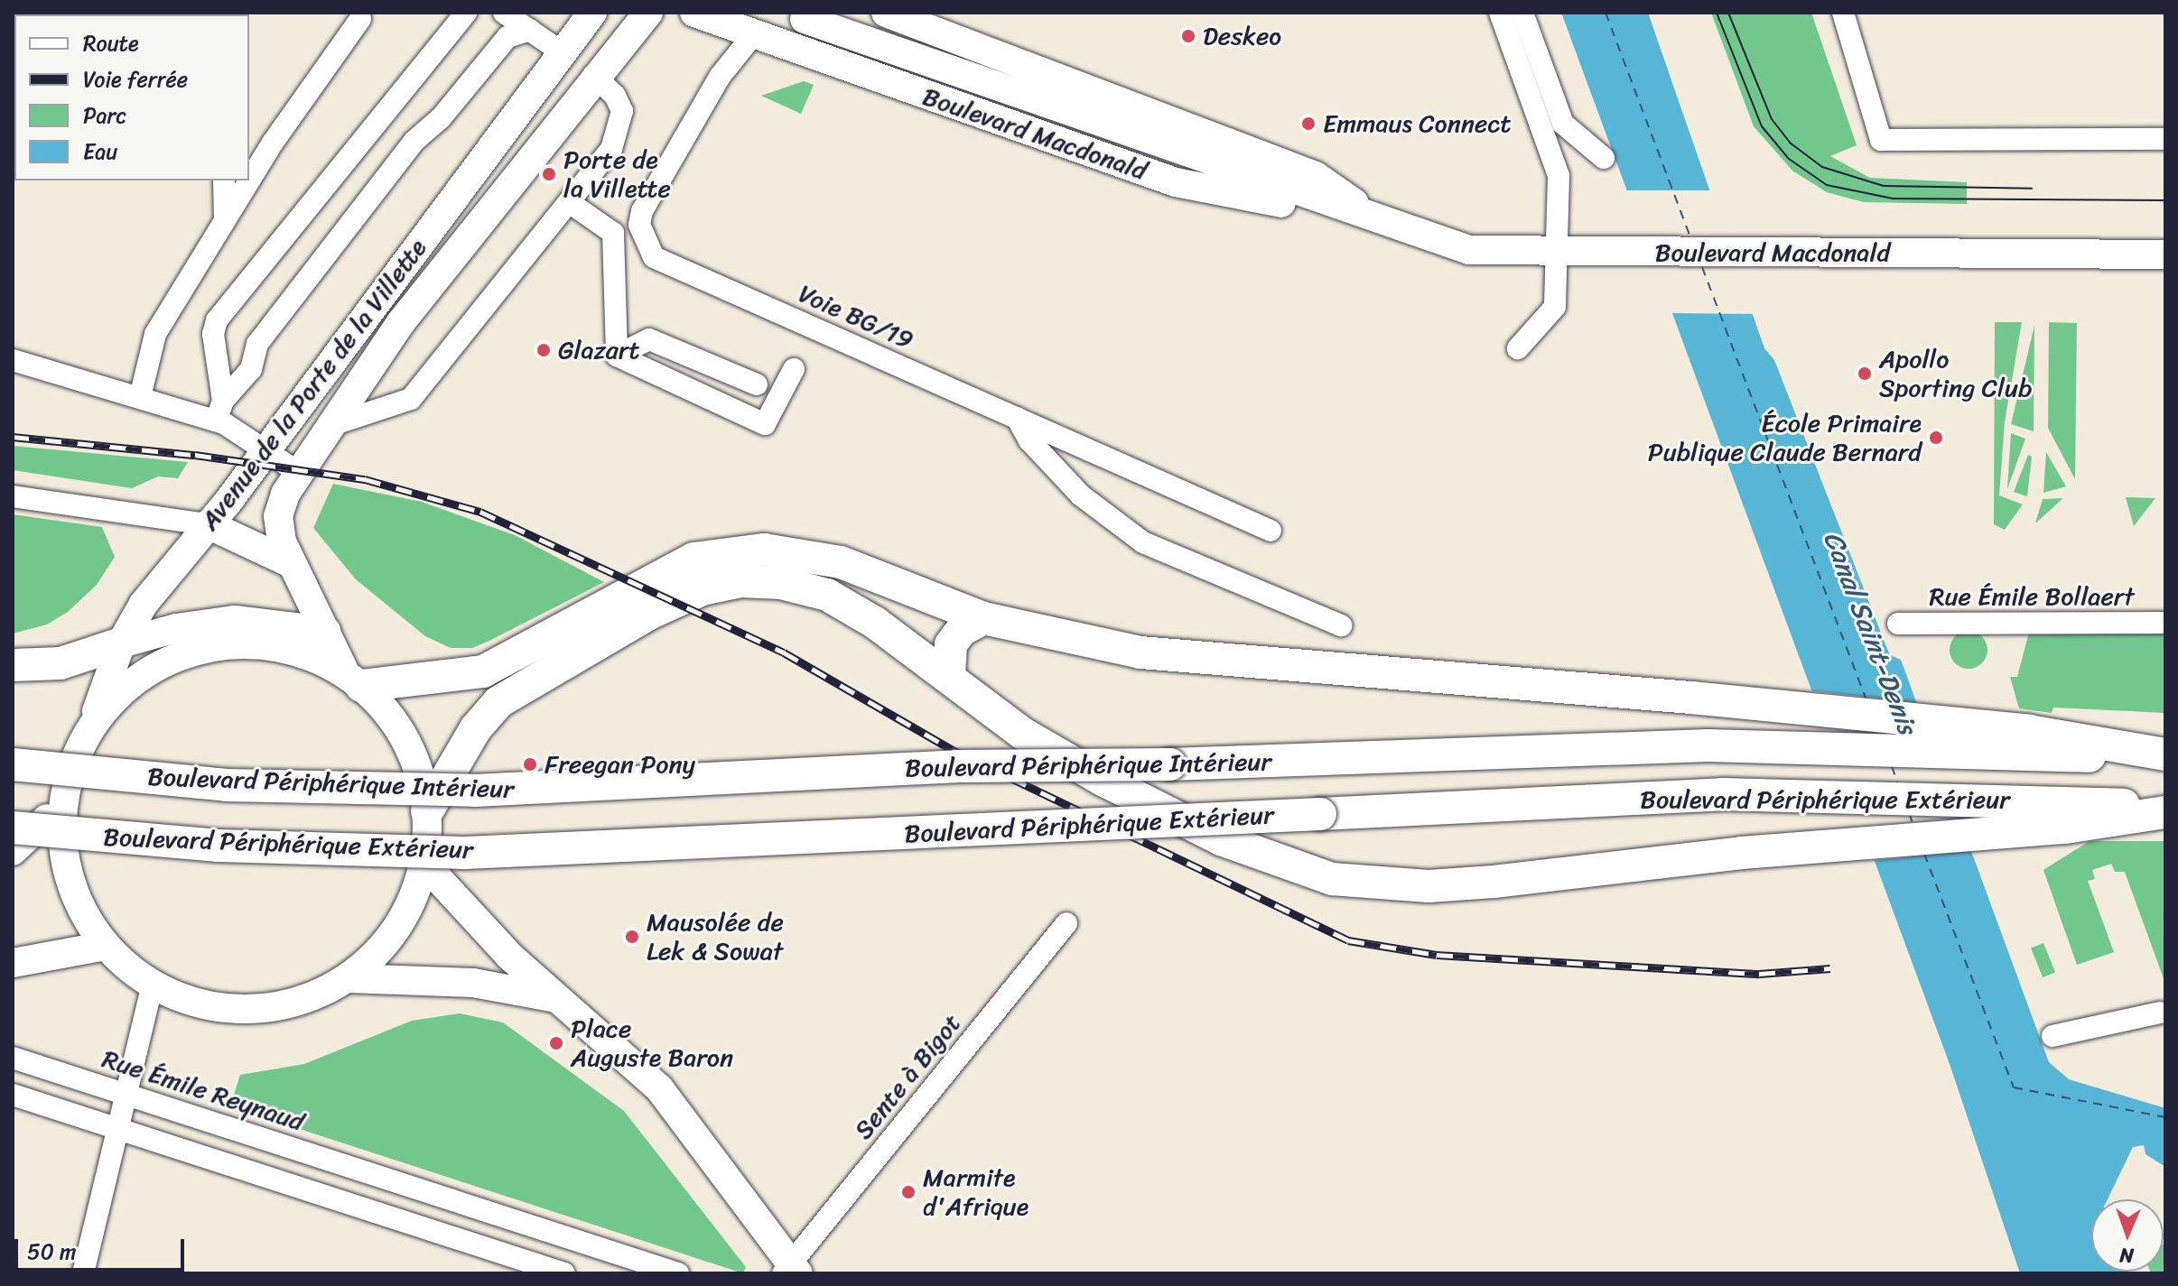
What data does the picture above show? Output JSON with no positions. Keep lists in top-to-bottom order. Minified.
{"streets":{"highway":["Boulevard Périphérique Intérieur","Boulevard Périphérique Extérieur"],"main road":["Boulevard Macdonald","Avenue de la Porte de la Villette"],"street":["Voie BG/19","Rue Émile Bollaert","Sente à Bigot","Rue Émile Reynaud"]},"crossings":[["Boulevard Macdonald","Voie BG/19"]],"water":["Canal Saint-Denis"],"places":["Deskeo","Emmaus Connect","Porte de la Villette","Glazart","Apollo Sporting Club","École Primaire Publique Claude Bernard","Freegan Pony","Mausolée de Lek & Sowat","Place Auguste Baron","Marmite d'Afrique"],"legend":["Route","Voie ferrée","Parc","Eau"],"scale_bar":"50 m","north":"bottom"}
